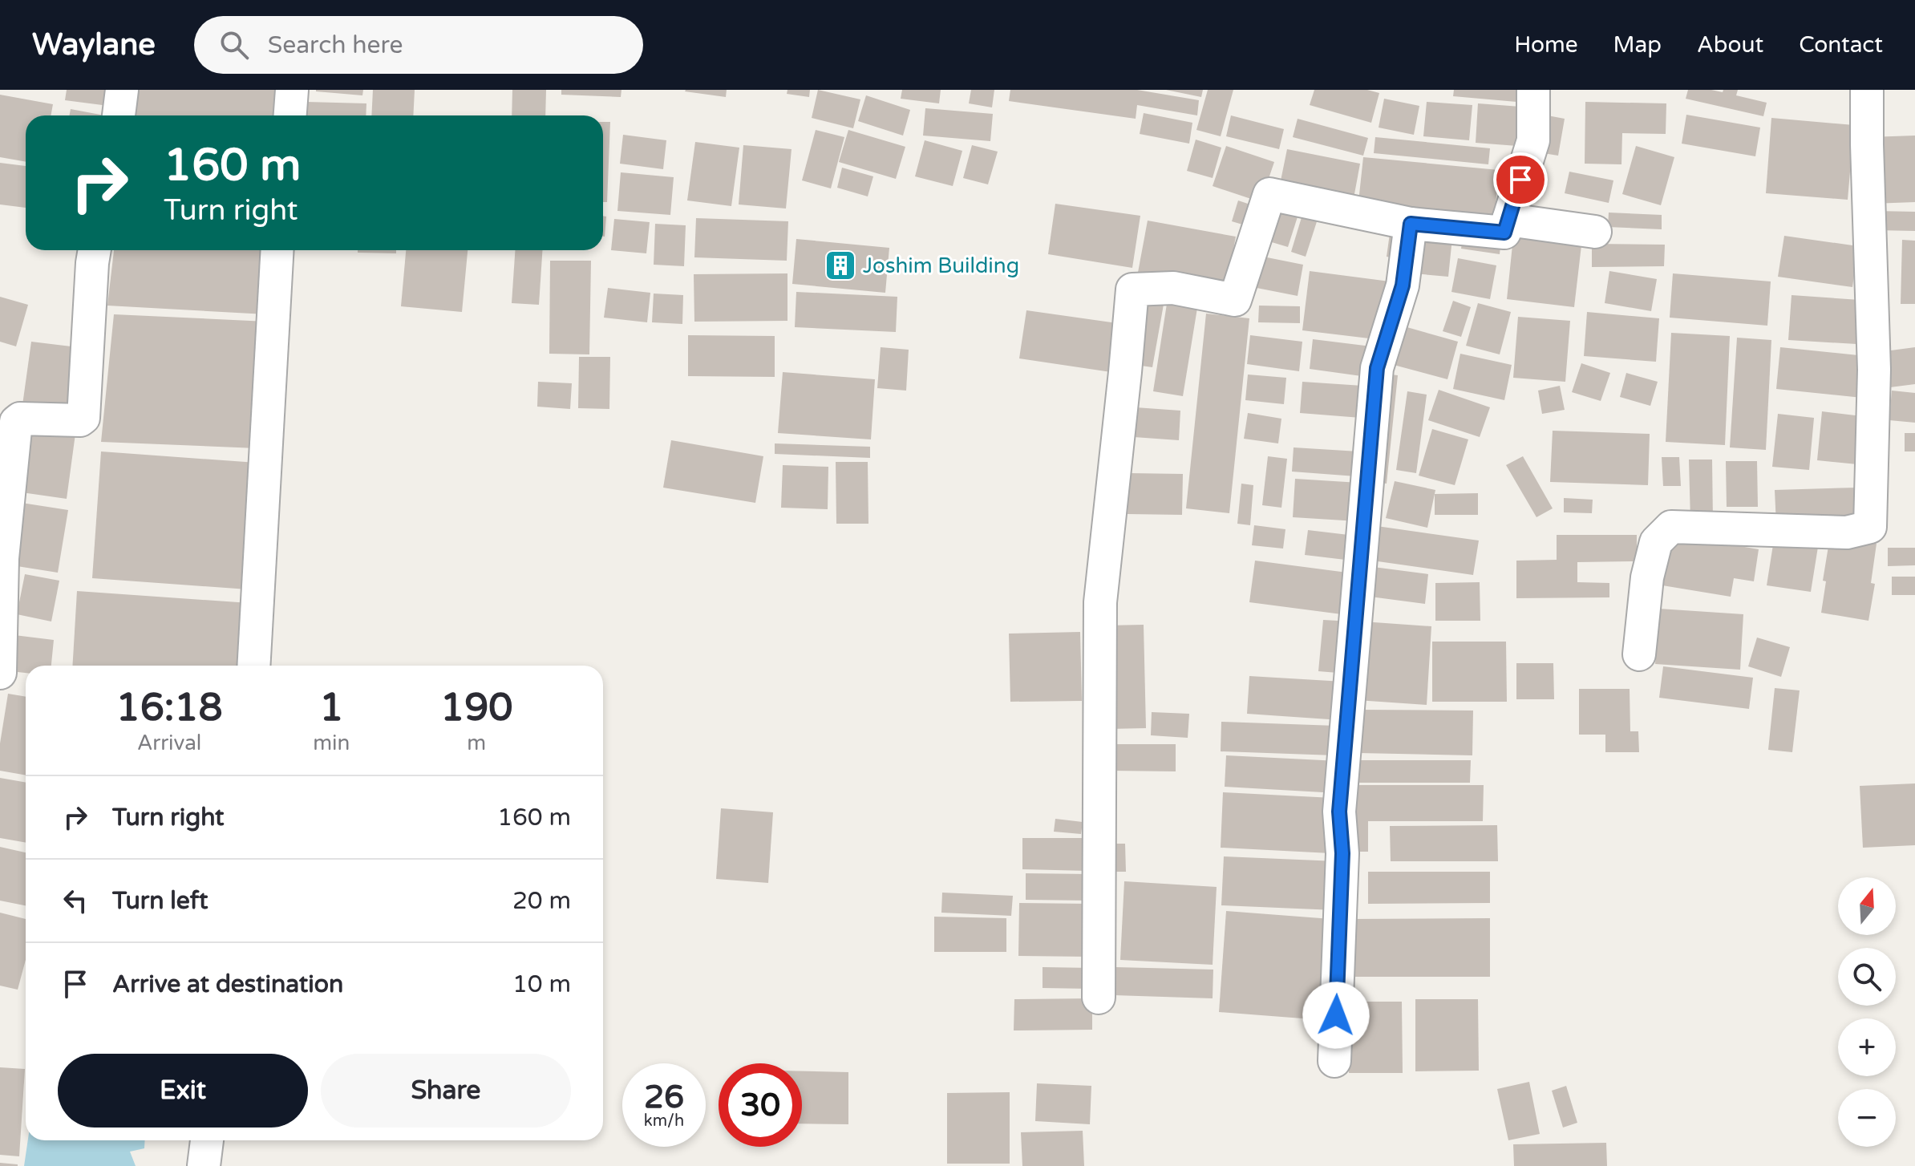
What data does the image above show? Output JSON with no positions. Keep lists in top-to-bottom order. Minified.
{"places":{"building":["Joshim Building"]},"north":"top","page":{"header":"Waylane","search":"Search here","nav":["Home","Map","About","Contact"],"turn":["160 m","Turn right"],"eta":["16:18","Arrival","1","min","190","m"],"list":[{"name":"Turn right","value":"160 m"},{"name":"Turn left","value":"20 m"},{"name":"Arrive at destination","value":"10 m"}],"map_buttons":["+","−"],"buttons":["Exit","Share"],"speed":"26 km/h","limit":"30"}}
